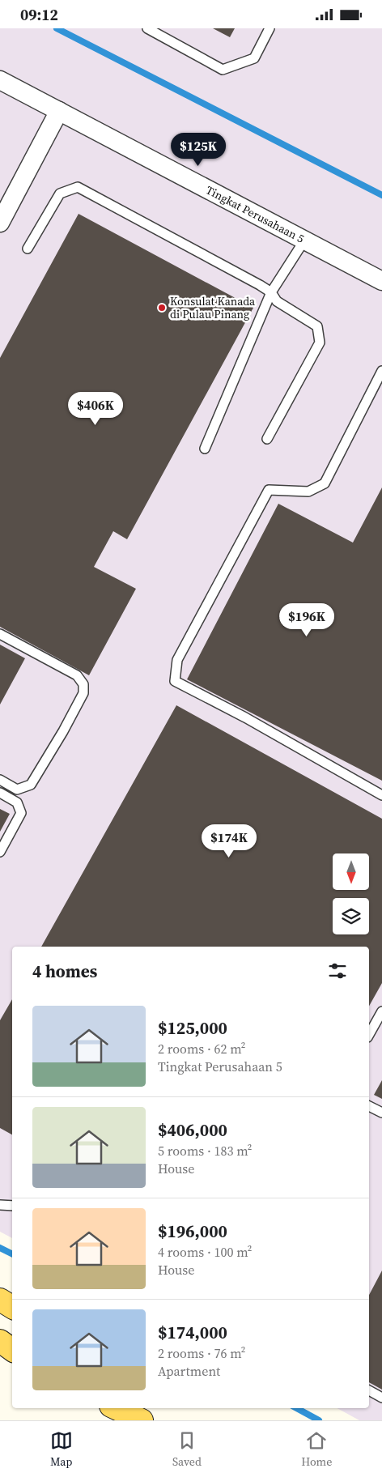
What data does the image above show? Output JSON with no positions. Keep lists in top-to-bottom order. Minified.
{"streets":{"street":["Tingkat Perusahaan 5"]},"places":["Konsulat Kanada di Pulau Pinang"],"north":"bottom","page":{"status":"09:12","price":["$125K","$406K","$196K","$174K"],"heading":"4 homes","list":[{"name":"$125,000","note":"2 rooms · 62 m² · Tingkat Perusahaan 5"},{"name":"$406,000","note":"5 rooms · 183 m² · House"},{"name":"$196,000","note":"4 rooms · 100 m² · House"},{"name":"$174,000","note":"2 rooms · 76 m² · Apartment"}],"tabs":["Map","Saved","Home"]}}
